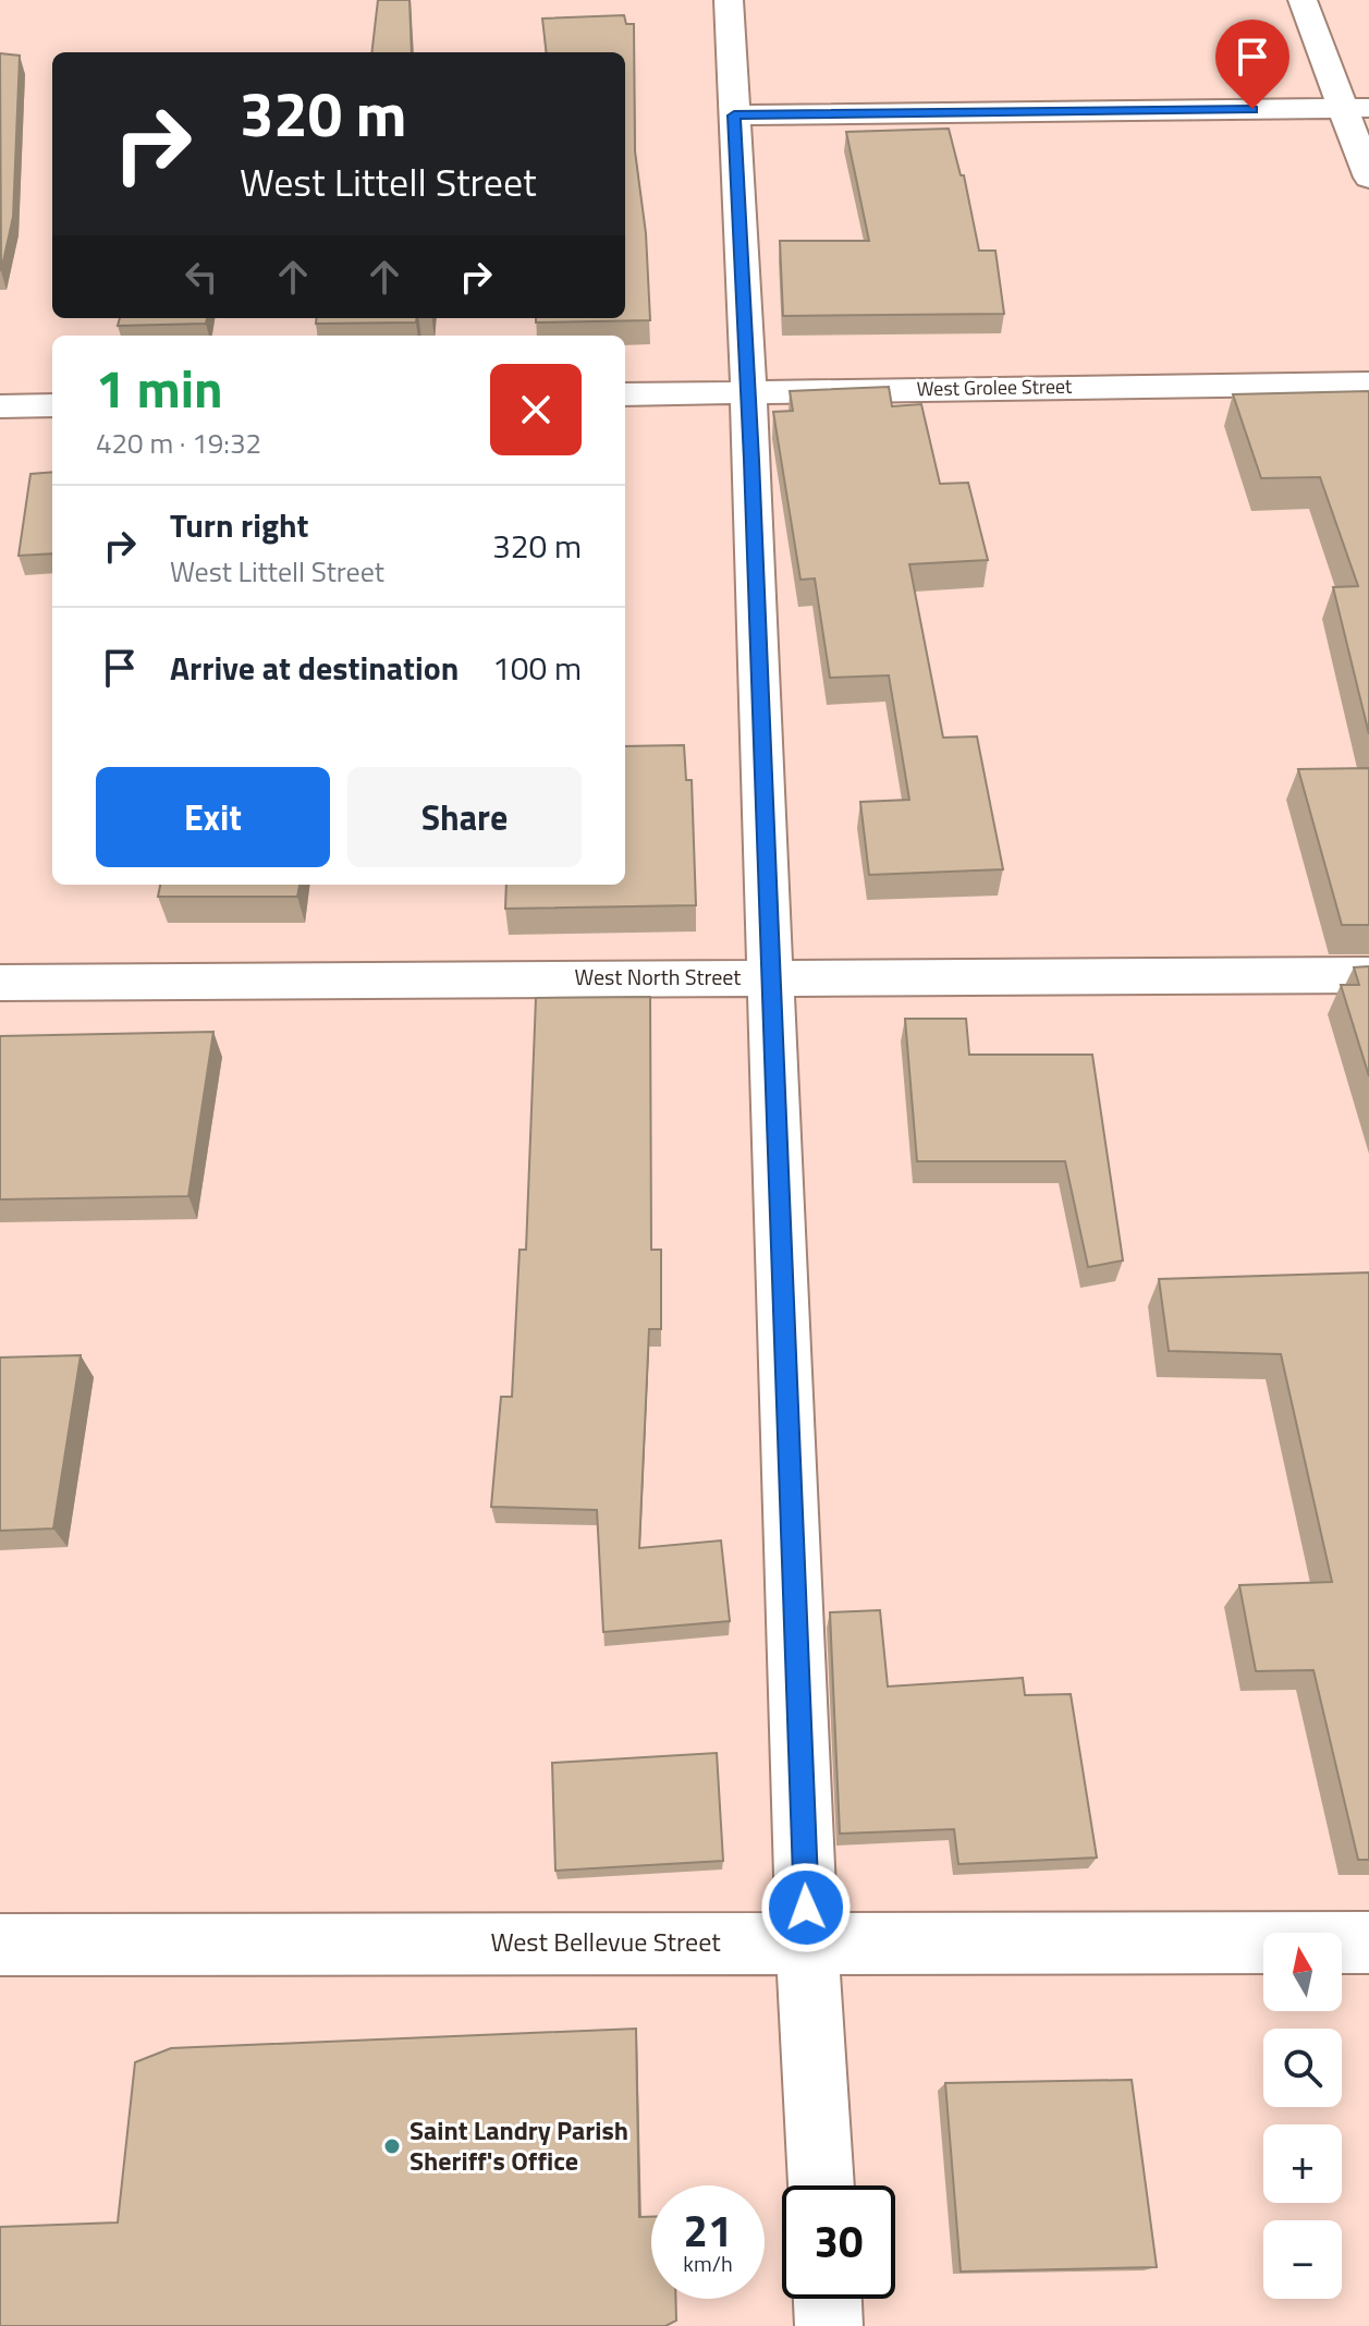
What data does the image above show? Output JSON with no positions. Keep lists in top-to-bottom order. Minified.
{"streets":{"street":["West Grolee Street","West North Street","West Bellevue Street"]},"places":["Saint Landry Parish Sheriff's Office"],"north":"top","page":{"turn":["320 m","West Littell Street"],"heading":["1 min","420 m · 19:32"],"list":[{"name":"Turn right","note":"West Littell Street","value":"320 m"},{"name":"Arrive at destination","value":"100 m"}],"buttons":["Exit","Share"],"map_buttons":["+","−"],"speed":"21 km/h","limit":"30"}}
